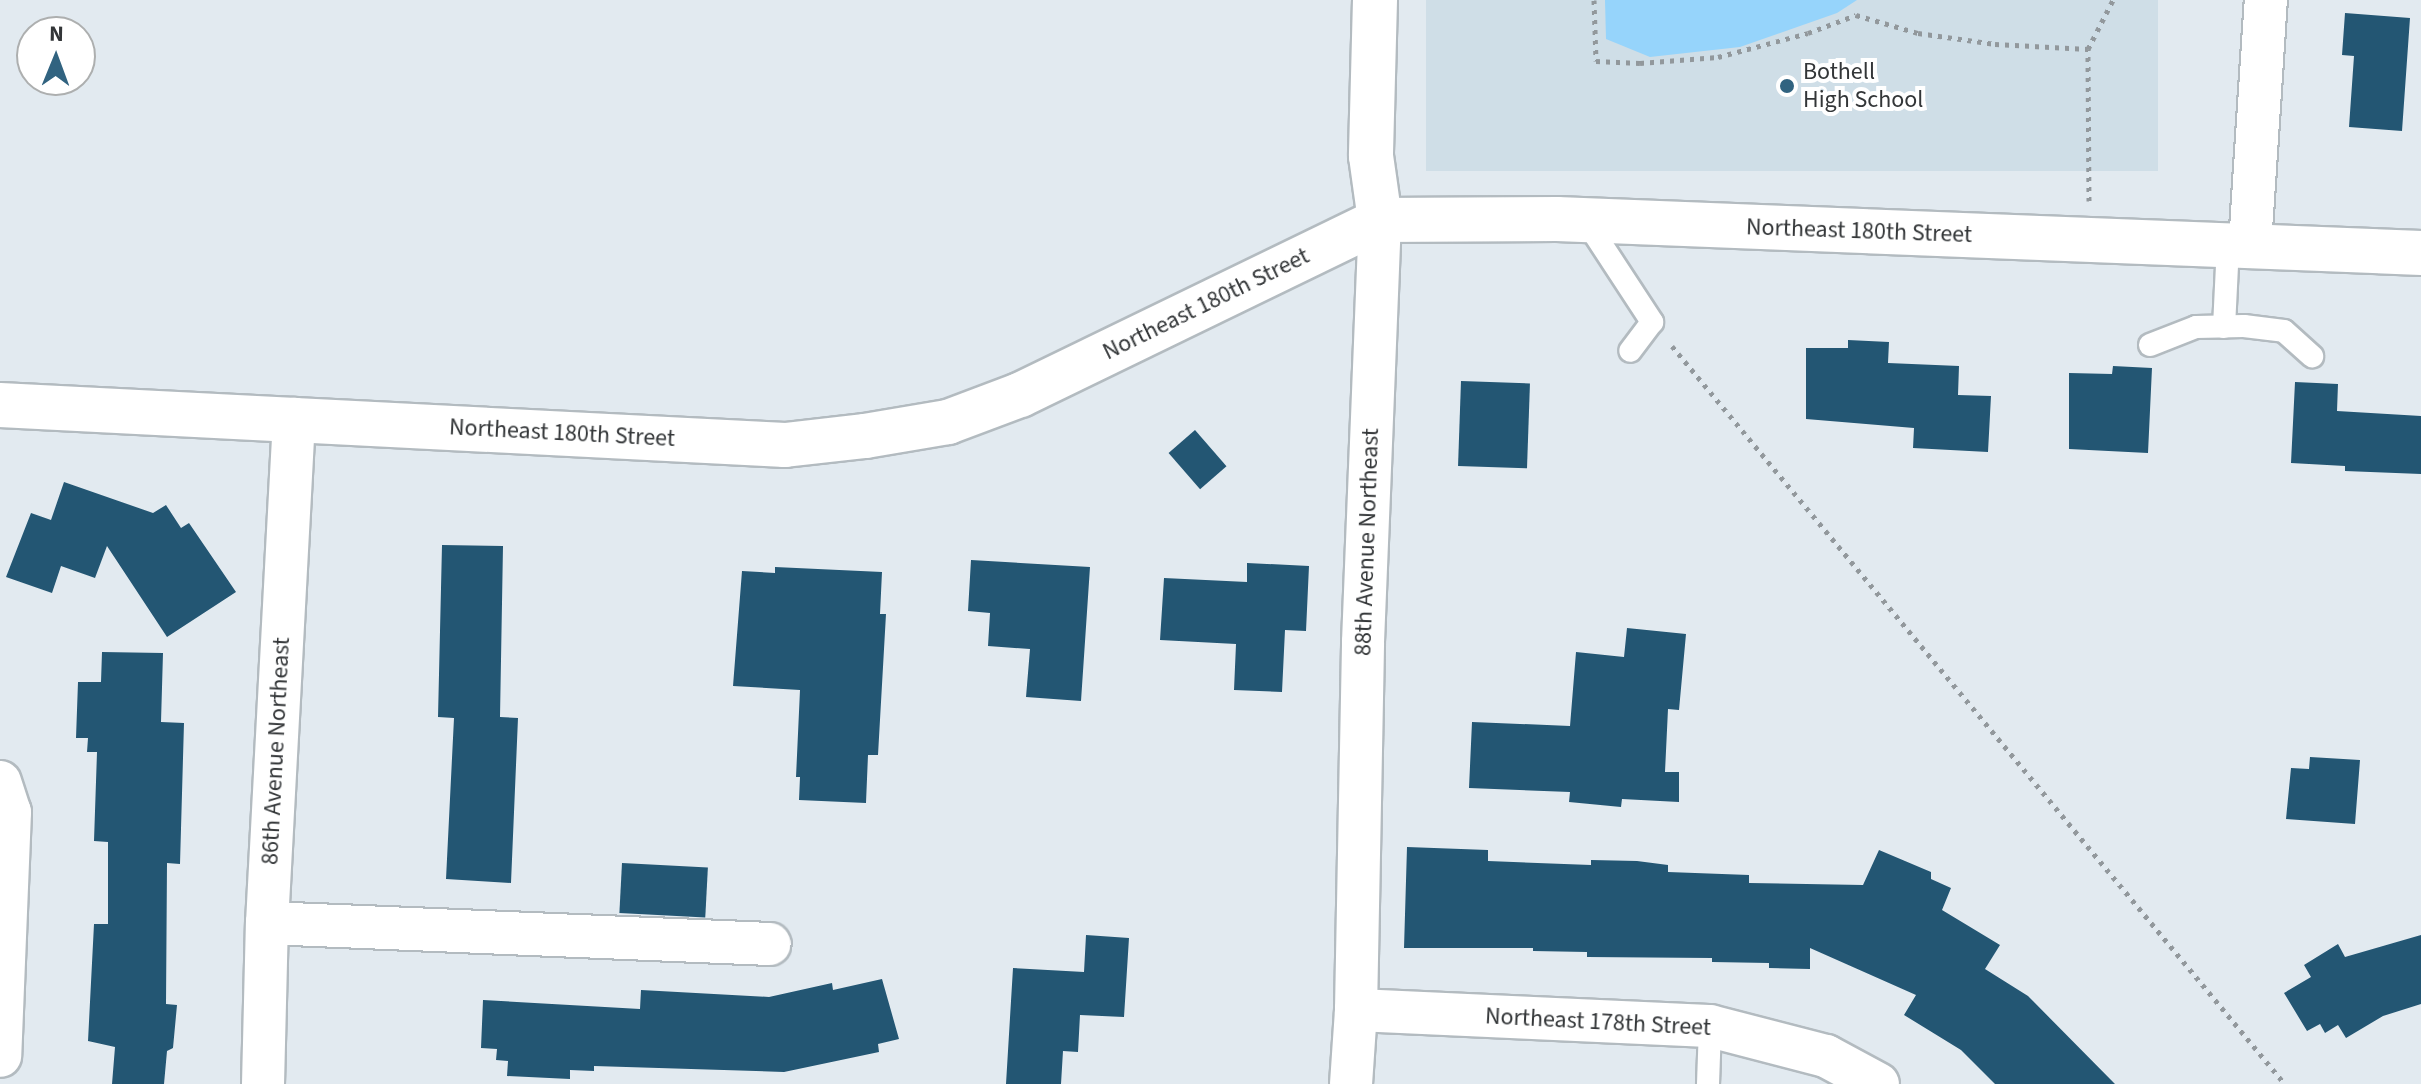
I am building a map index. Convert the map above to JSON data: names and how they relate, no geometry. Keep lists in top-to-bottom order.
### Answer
{
  "streets": {
    "street": [
      "Northeast 180th Street",
      "88th Avenue Northeast",
      "86th Avenue Northeast",
      "Northeast 178th Street"
    ]
  },
  "crossings": [
    ["Northeast 180th Street", "88th Avenue Northeast"],
    ["Northeast 180th Street", "86th Avenue Northeast"],
    ["88th Avenue Northeast", "Northeast 178th Street"]
  ],
  "places": ["Bothell High School"],
  "north": "top"
}
